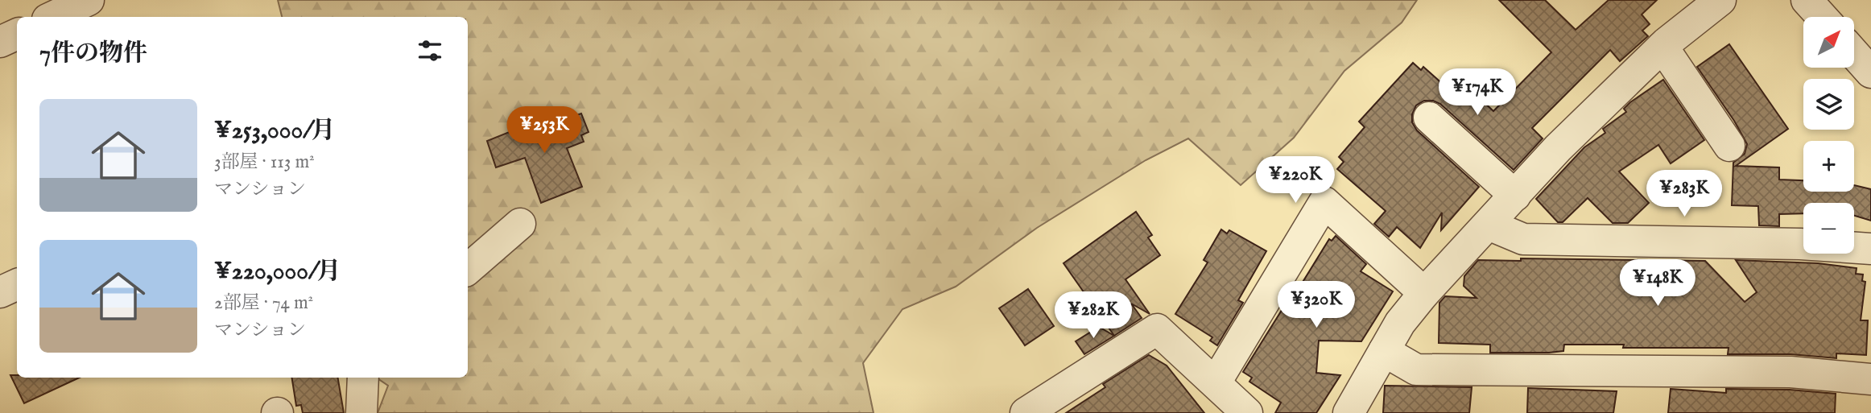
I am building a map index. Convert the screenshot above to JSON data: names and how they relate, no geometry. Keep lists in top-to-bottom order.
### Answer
{
  "north": "top right",
  "page": {
    "map_buttons": ["+", "−"],
    "heading": "7件の物件",
    "price": [
      "¥174K",
      "¥253K",
      "¥220K",
      "¥283K",
      "¥148K",
      "¥320K",
      "¥282K"
    ],
    "list": [
      {
        "name": "¥253,000/月",
        "note": "3部屋 · 113 m² · マンション"
      },
      {
        "name": "¥220,000/月",
        "note": "2部屋 · 74 m² · マンション"
      }
    ]
  }
}
